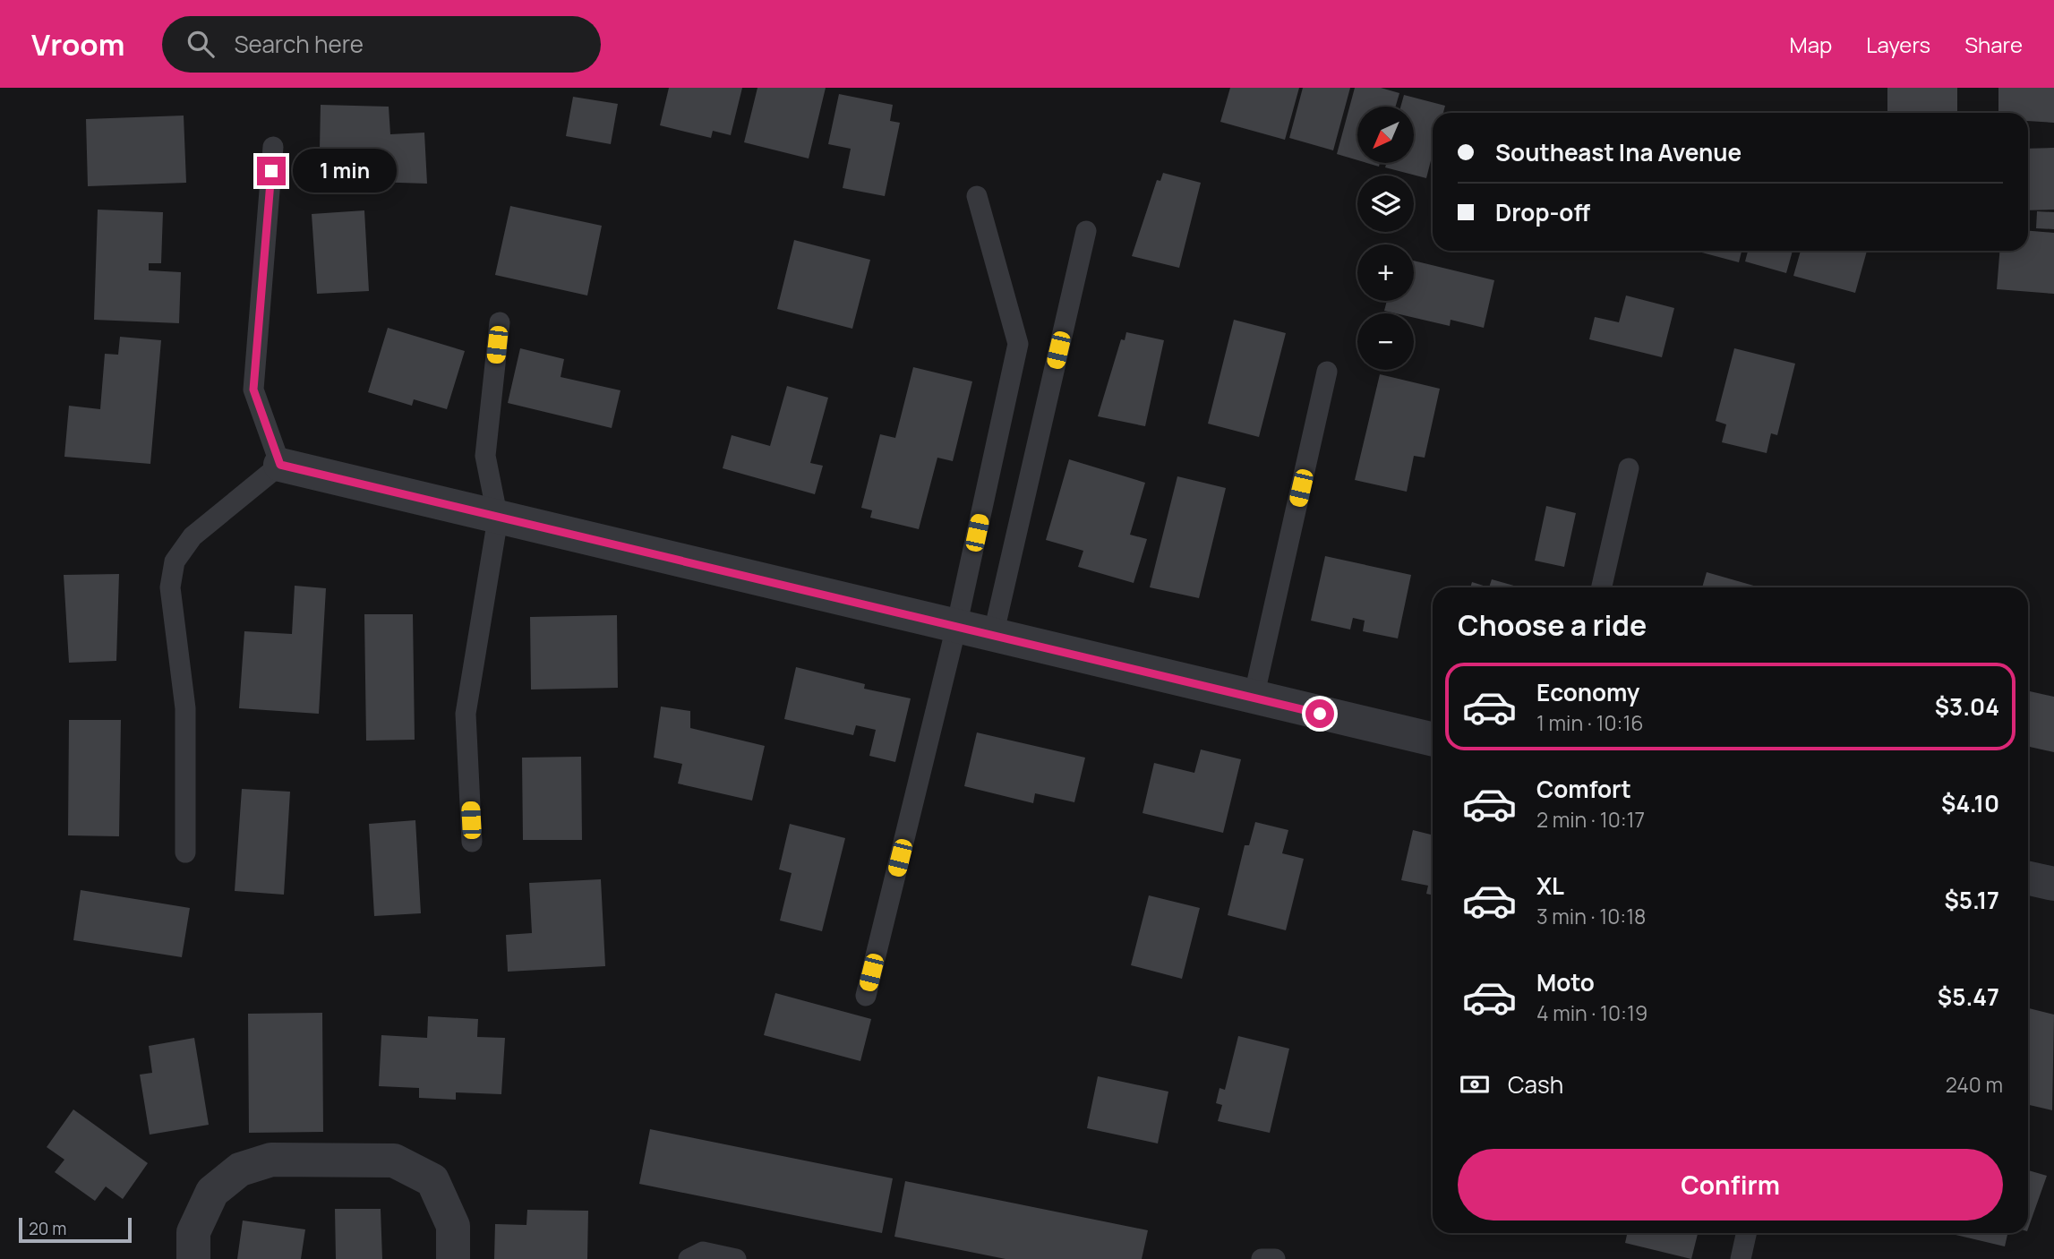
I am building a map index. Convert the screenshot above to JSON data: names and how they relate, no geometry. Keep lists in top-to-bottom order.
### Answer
{
  "scale_bar": "20 m",
  "north": "bottom left",
  "page": {
    "header": "Vroom",
    "search": "Search here",
    "nav": ["Map", "Layers", "Share"],
    "map_buttons": ["+", "−"],
    "banner": ["Southeast Ina Avenue", "Drop-off"],
    "bubble": "1 min",
    "heading": "Choose a ride",
    "list": [
      {
        "name": "Economy",
        "note": "1 min · 10:16",
        "value": "$3.04"
      },
      {
        "name": "Comfort",
        "note": "2 min · 10:17",
        "value": "$4.10"
      },
      {
        "name": "XL",
        "note": "3 min · 10:18",
        "value": "$5.17"
      },
      {
        "name": "Moto",
        "note": "4 min · 10:19",
        "value": "$5.47"
      }
    ],
    "pay": ["Cash", "240 m"],
    "buttons": "Confirm",
    "scale": "20 m"
  }
}
